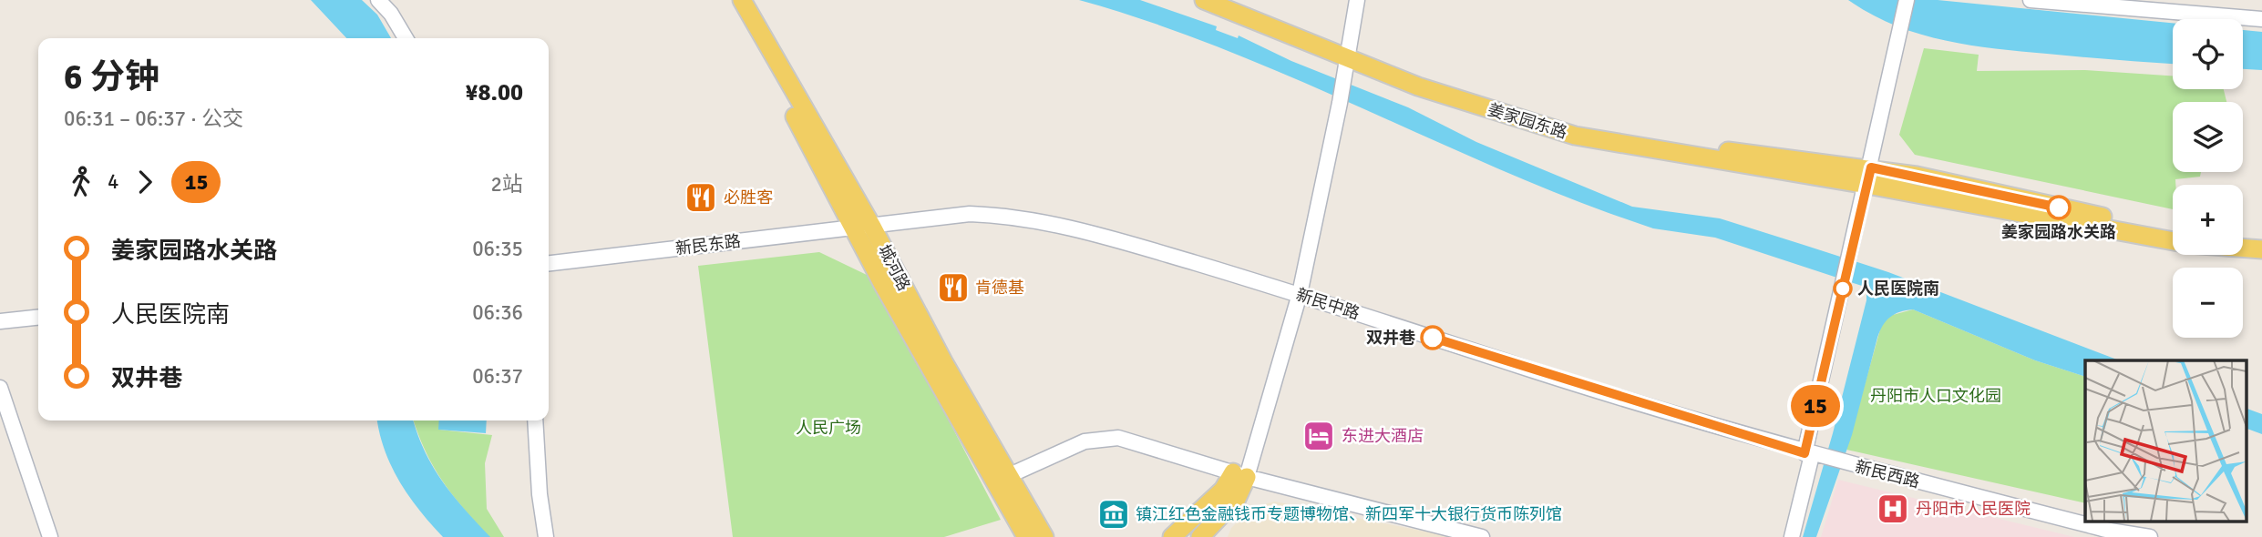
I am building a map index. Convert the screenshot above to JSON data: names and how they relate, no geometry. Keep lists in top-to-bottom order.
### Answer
{
  "streets": {
    "main road": ["姜家园东路", "城河路"],
    "street": ["新民东路", "新民中路", "新民西路"]
  },
  "crossings": [
    ["新民东路", "城河路"],
    ["新民东路", "新民中路"],
    ["城河路", "新民中路"],
    ["新民中路", "新民西路"]
  ],
  "parks": ["丹阳市人口文化园", "人民广场"],
  "places": {
    "restaurant": ["必胜客", "肯德基"],
    "other": ["姜家园路水关路", "人民医院南", "双井巷"],
    "hotel": ["东进大酒店"],
    "hospital": ["丹阳市人民医院"],
    "museum": ["镇江红色金融钱币专题博物馆、新四军十大银行货币陈列馆"]
  },
  "lines": ["bus line 15"],
  "page": {
    "on_map": "15",
    "map_buttons": ["+", "−"],
    "heading": ["6 分钟", "06:31 – 06:37 · 公交", "¥8.00"],
    "legs": ["4", "15", "2站"],
    "list": [
      {
        "name": "姜家园路水关路",
        "value": "06:35"
      },
      {
        "name": "人民医院南",
        "value": "06:36"
      },
      {
        "name": "双井巷",
        "value": "06:37"
      }
    ]
  }
}
